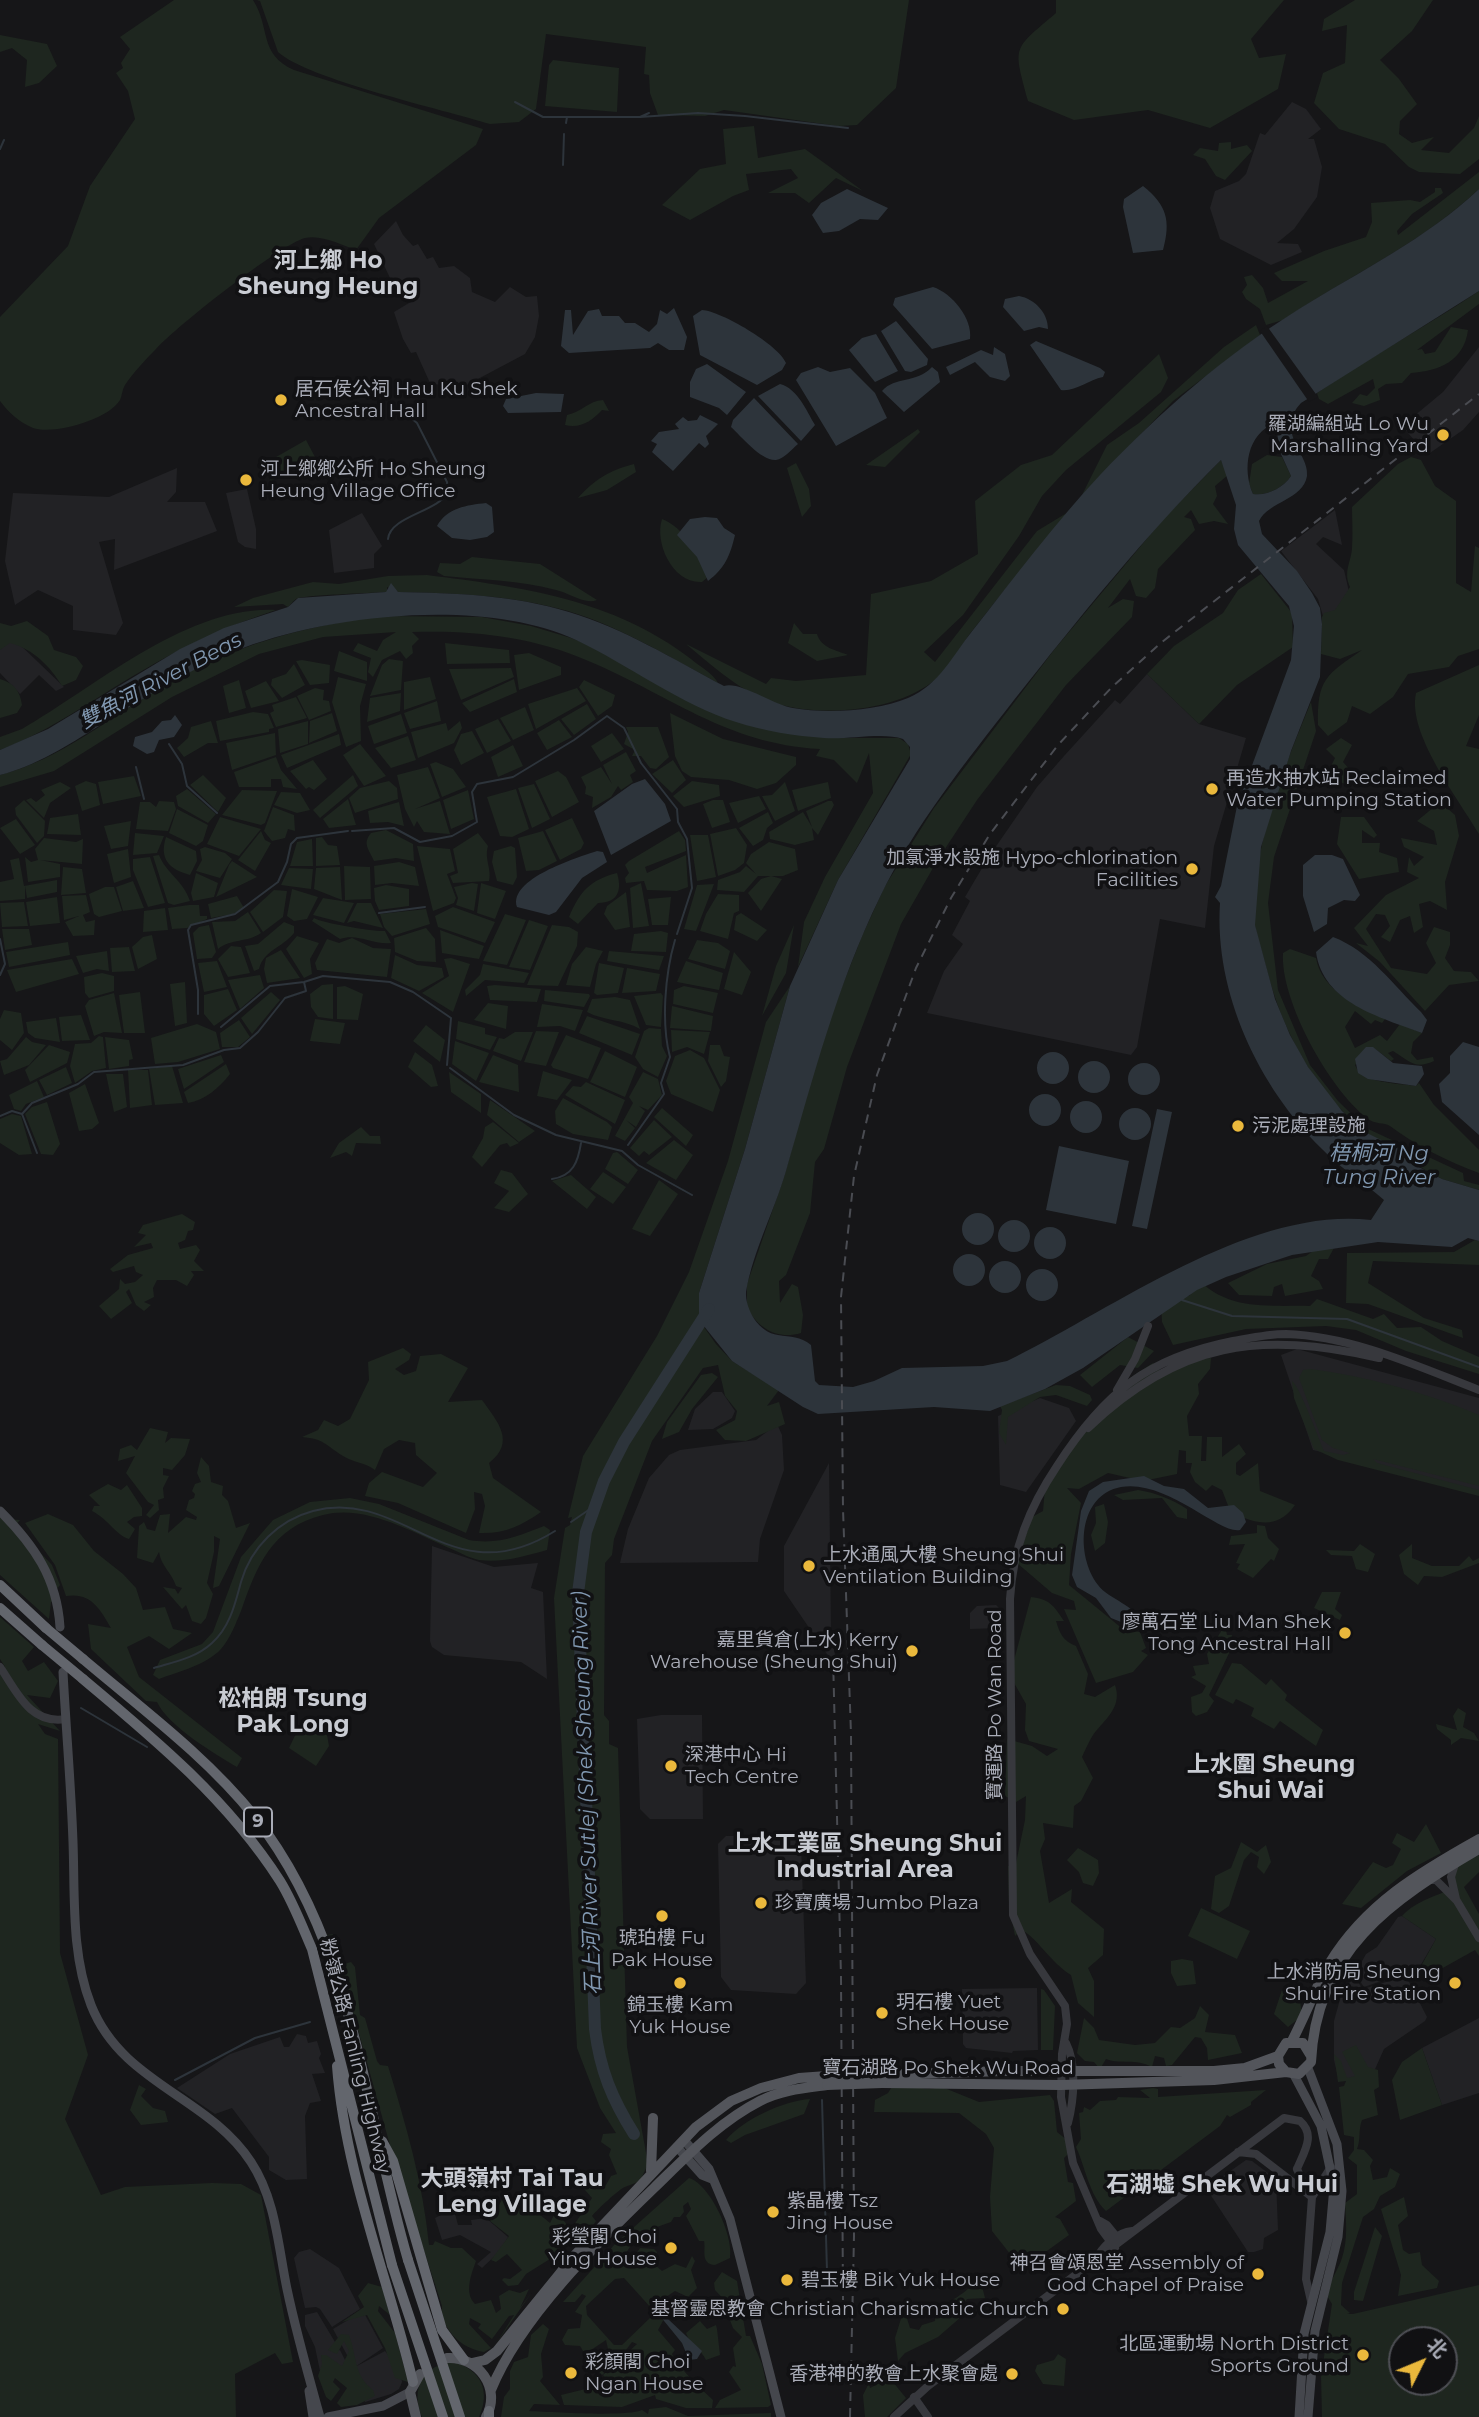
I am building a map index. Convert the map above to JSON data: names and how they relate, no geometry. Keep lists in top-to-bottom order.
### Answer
{
  "streets": {
    "highway": ["9", "粉嶺公路 Fanling Highway"],
    "main road": ["寶石湖路 Po Shek Wu Road"],
    "street": ["寶運路 Po Wan Road"]
  },
  "crossings": [
    ["寶運路 Po Wan Road", "寶石湖路 Po Shek Wu Road"]
  ],
  "districts": [
    "河上鄉 Ho Sheung Heung",
    "松柏朗 Tsung Pak Long",
    "上水圍 Sheung Shui Wai",
    "上水工業區 Sheung Shui Industrial Area",
    "大頭嶺村 Tai Tau Leng Village",
    "石湖墟 Shek Wu Hui"
  ],
  "water": ["雙魚河 River Beas", "梧桐河 Ng Tung River", "石上河 River Sutlej (Shek Sheung River)"],
  "places": [
    "居石侯公祠 Hau Ku Shek Ancestral Hall",
    "羅湖編組站 Lo Wu Marshalling Yard",
    "河上鄉鄉公所 Ho Sheung Heung Village Office",
    "再造水抽水站 Reclaimed Water Pumping Station",
    "加氯淨水設施 Hypo-chlorination Facilities",
    "污泥處理設施",
    "上水通風大樓 Sheung Shui Ventilation Building",
    "廖萬石堂 Liu Man Shek Tong Ancestral Hall",
    "嘉里貨倉(上水) Kerry Warehouse (Sheung Shui)",
    "深港中心 Hi Tech Centre",
    "珍寶廣場 Jumbo Plaza",
    "琥珀樓 Fu Pak House",
    "錦玉樓 Kam Yuk House",
    "上水消防局 Sheung Shui Fire Station",
    "玥石樓 Yuet Shek House",
    "紫晶樓 Tsz Jing House",
    "彩瑩閣 Choi Ying House",
    "神召會頌恩堂 Assembly of God Chapel of Praise",
    "碧玉樓 Bik Yuk House",
    "基督靈恩教會 Christian Charismatic Church",
    "北區運動場 North District Sports Ground",
    "彩顏閣 Choi Ngan House",
    "香港神的教會上水聚會處"
  ],
  "north": "top right"
}
